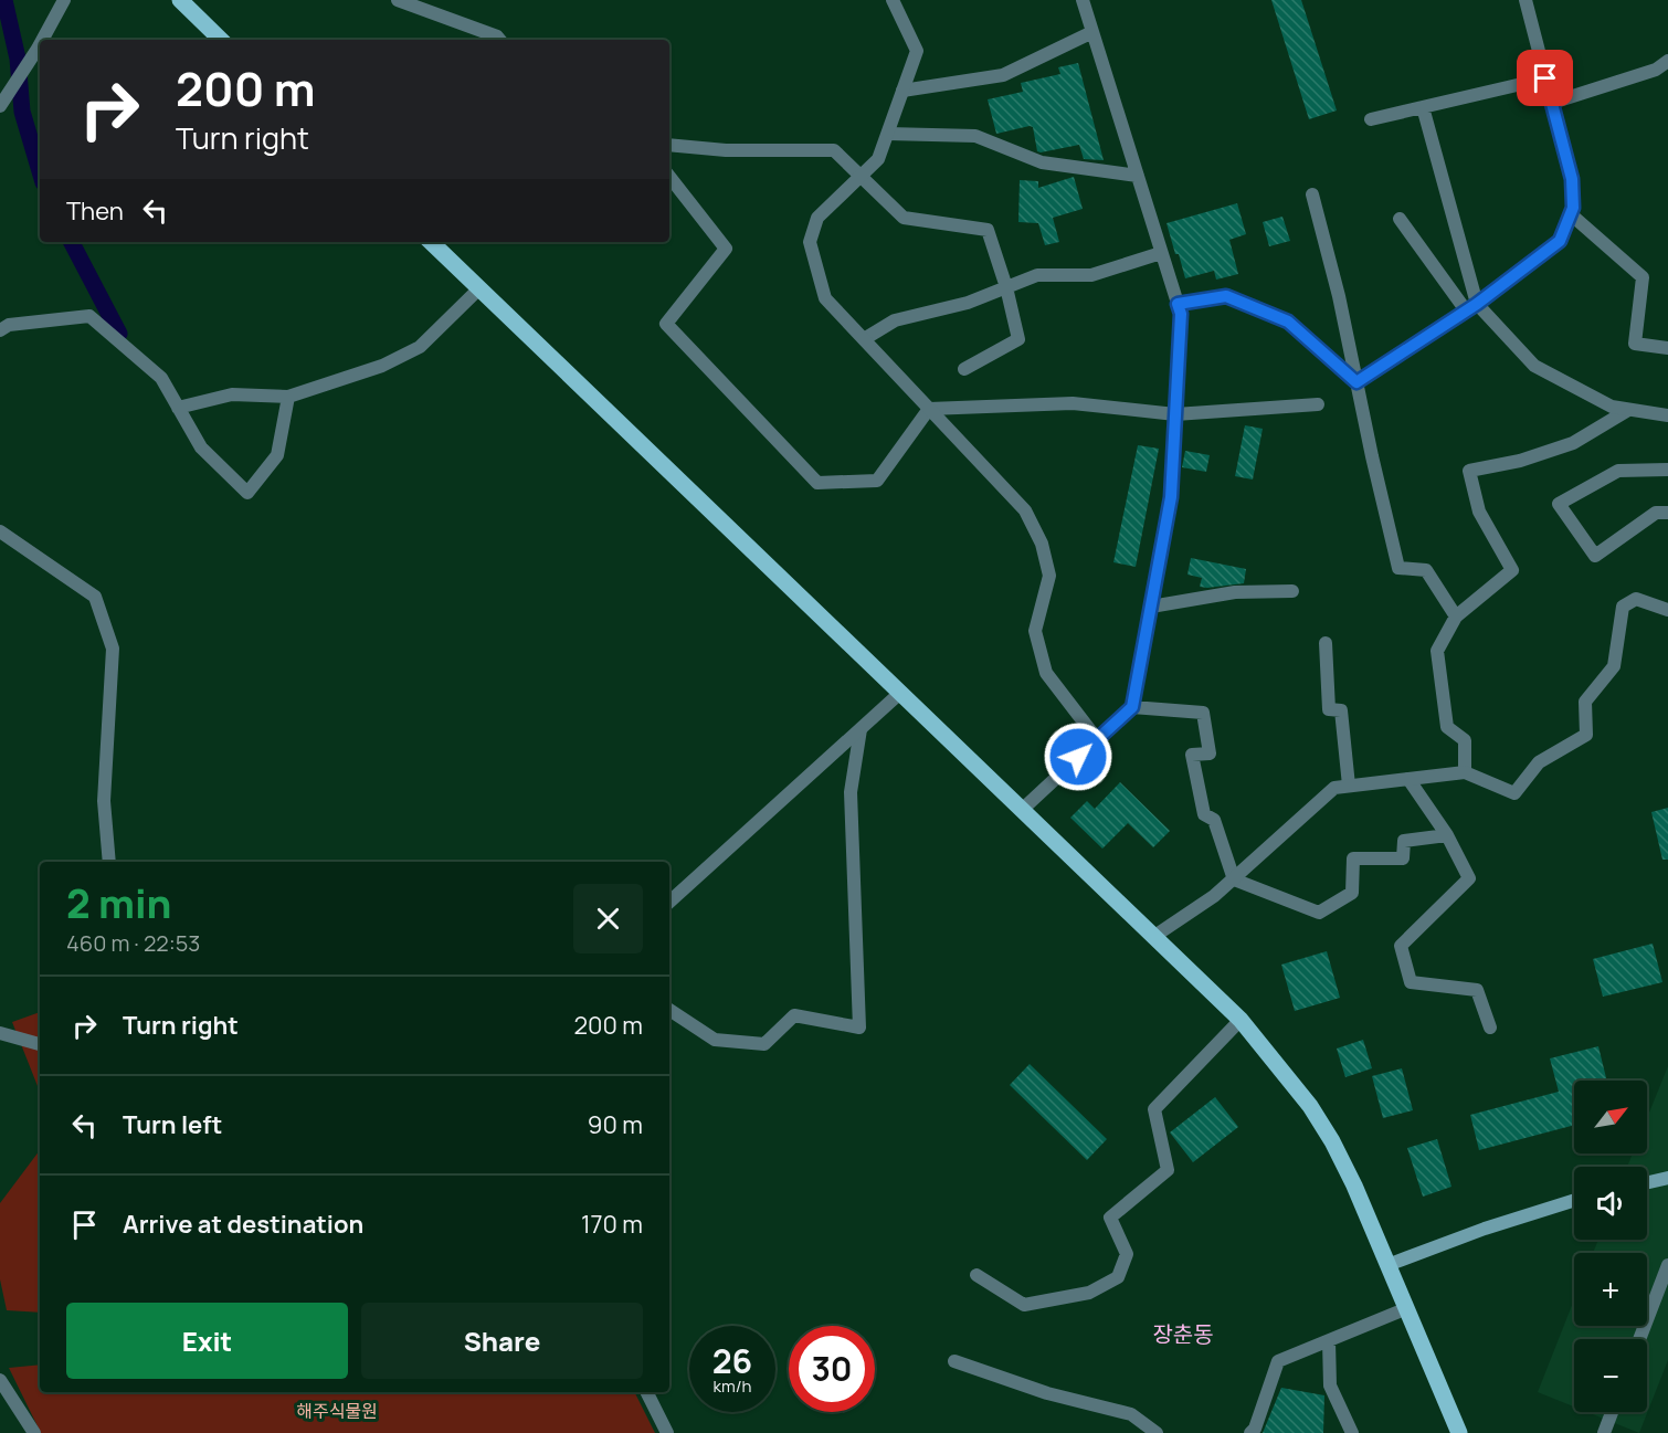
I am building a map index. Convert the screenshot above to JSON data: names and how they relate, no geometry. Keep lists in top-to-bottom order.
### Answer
{
  "districts": ["장춘동"],
  "parks": ["해주식물원"],
  "north": "top right",
  "page": {
    "turn": ["200 m", "Turn right"],
    "then": "Then",
    "heading": ["2 min", "460 m · 22:53"],
    "list": [
      {
        "name": "Turn right",
        "value": "200 m"
      },
      {
        "name": "Turn left",
        "value": "90 m"
      },
      {
        "name": "Arrive at destination",
        "value": "170 m"
      }
    ],
    "map_buttons": ["+", "−"],
    "buttons": ["Exit", "Share"],
    "speed": "26 km/h",
    "limit": "30"
  }
}
